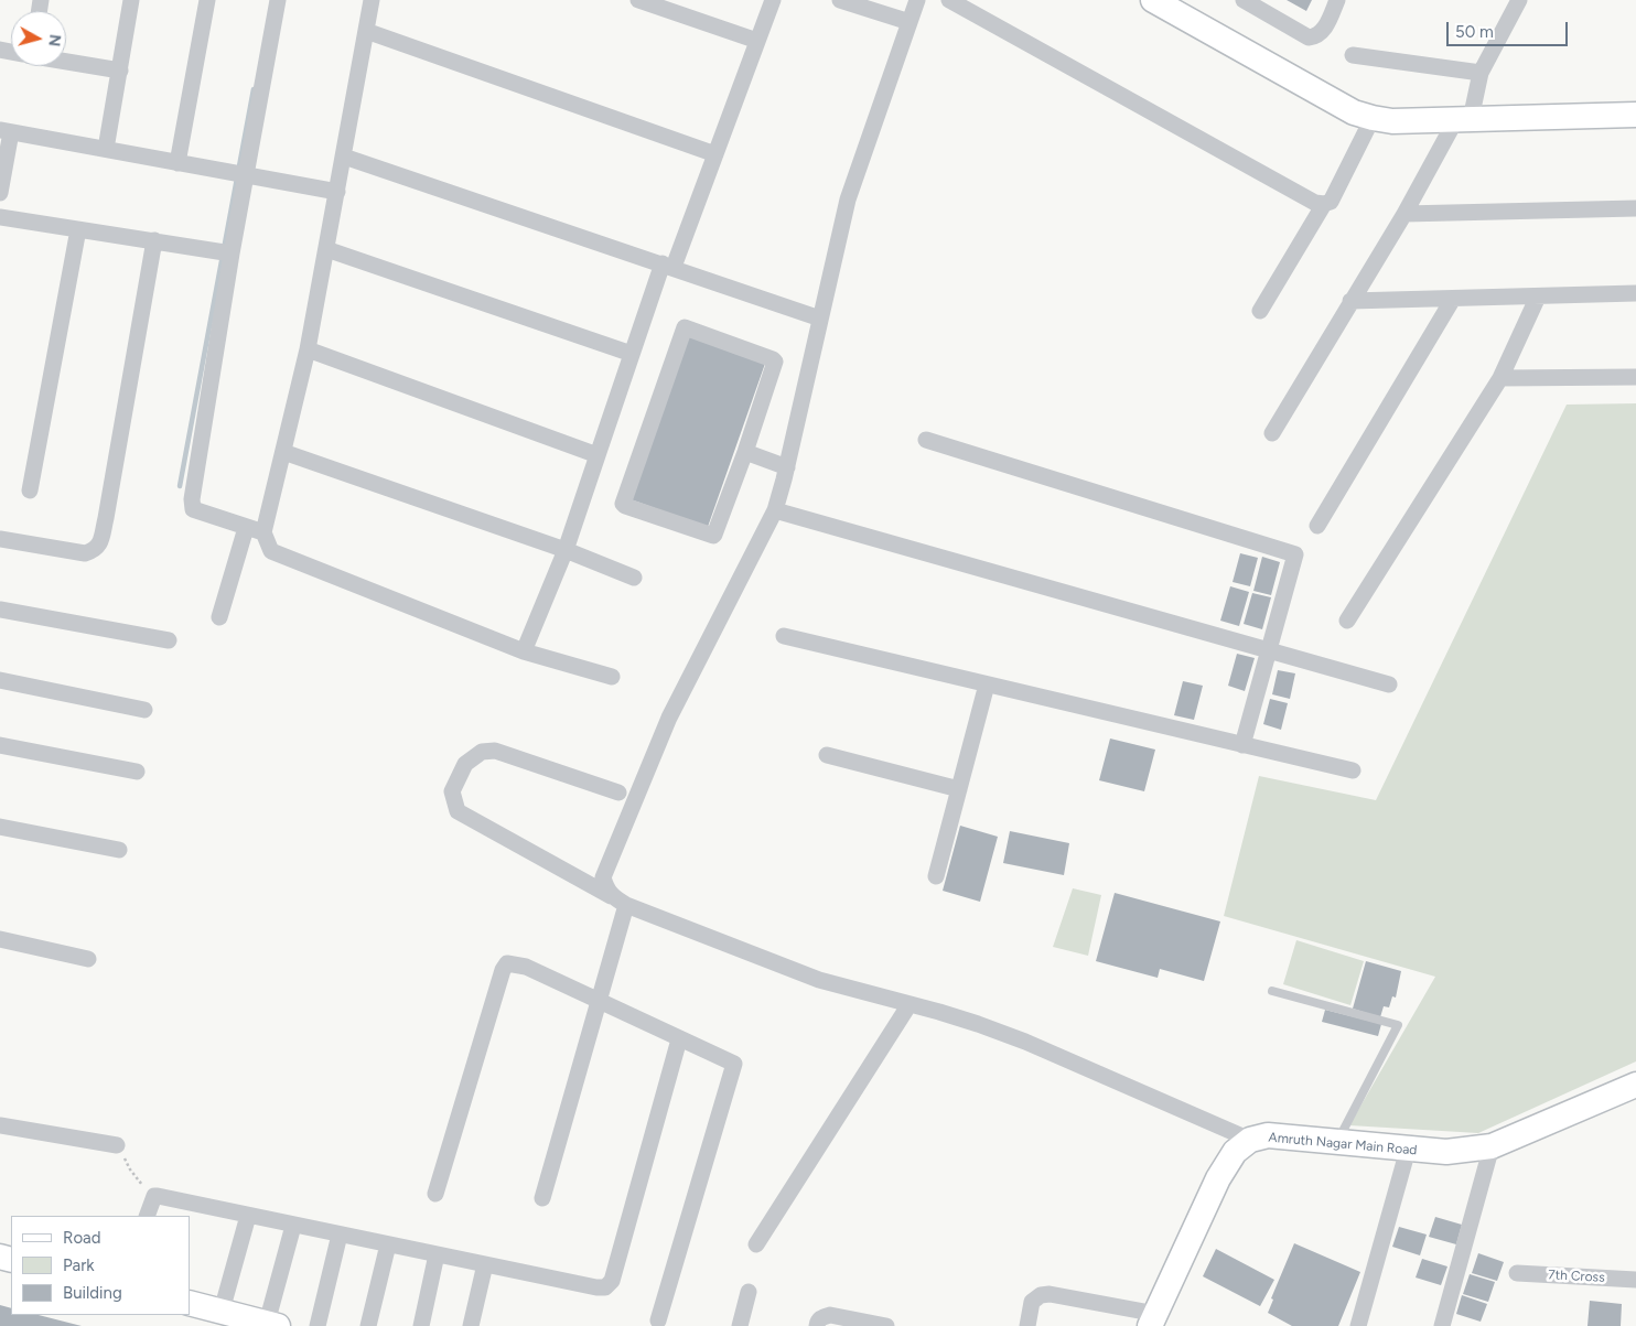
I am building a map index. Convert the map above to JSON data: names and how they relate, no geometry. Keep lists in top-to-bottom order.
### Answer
{
  "streets": {
    "main road": ["Amruth Nagar Main Road"],
    "street": ["7th Cross"]
  },
  "legend": ["Road", "Park", "Building"],
  "scale_bar": "50 m",
  "north": "right"
}
